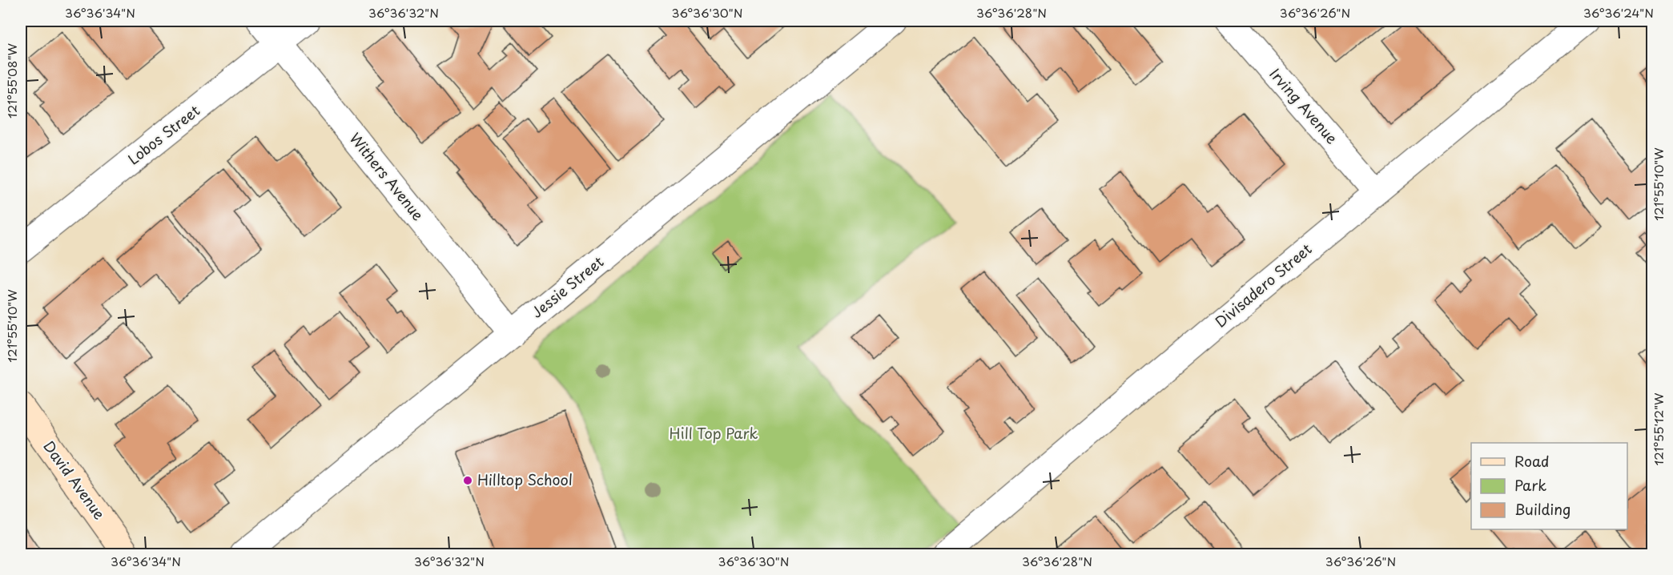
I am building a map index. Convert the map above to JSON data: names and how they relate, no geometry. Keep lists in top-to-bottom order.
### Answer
{
  "streets": {
    "main road": ["David Avenue"],
    "street": [
      "Irving Avenue",
      "Lobos Street",
      "Withers Avenue",
      "Divisadero Street",
      "Jessie Street"
    ]
  },
  "crossings": [
    ["Irving Avenue", "Divisadero Street"],
    ["Lobos Street", "Withers Avenue"],
    ["Withers Avenue", "Jessie Street"]
  ],
  "parks": ["Hill Top Park"],
  "places": ["Hilltop School"],
  "legend": ["Road", "Park", "Building"],
  "coordinates": [
    "36°36'34\"N",
    "36°36'32\"N",
    "36°36'30\"N",
    "36°36'28\"N",
    "36°36'26\"N",
    "36°36'24\"N",
    "121°55'08\"W",
    "121°55'10\"W",
    "121°55'12\"W"
  ]
}
